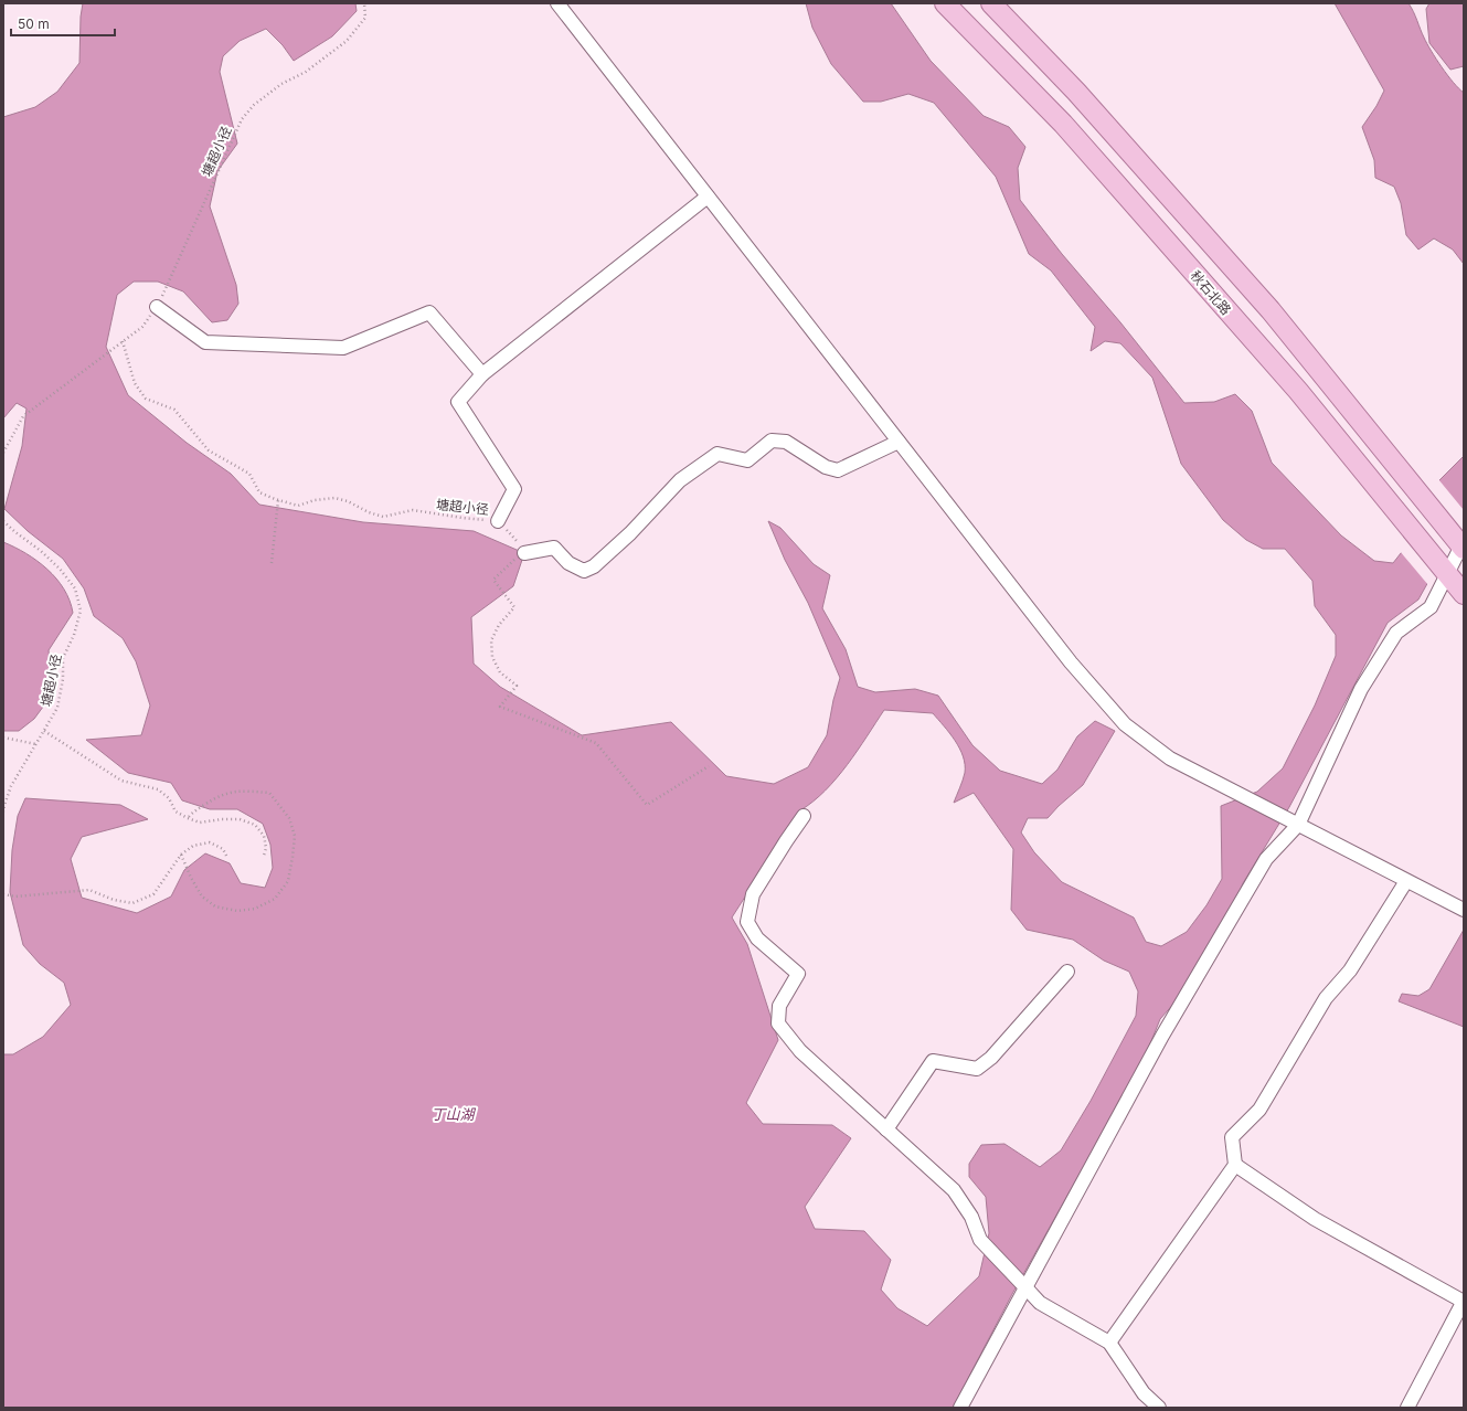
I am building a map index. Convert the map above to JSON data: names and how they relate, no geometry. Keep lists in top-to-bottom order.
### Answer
{
  "streets": {
    "main road": ["秋石北路"],
    "path": ["塘超小径"]
  },
  "water": ["丁山湖"],
  "scale_bar": "50 m"
}
